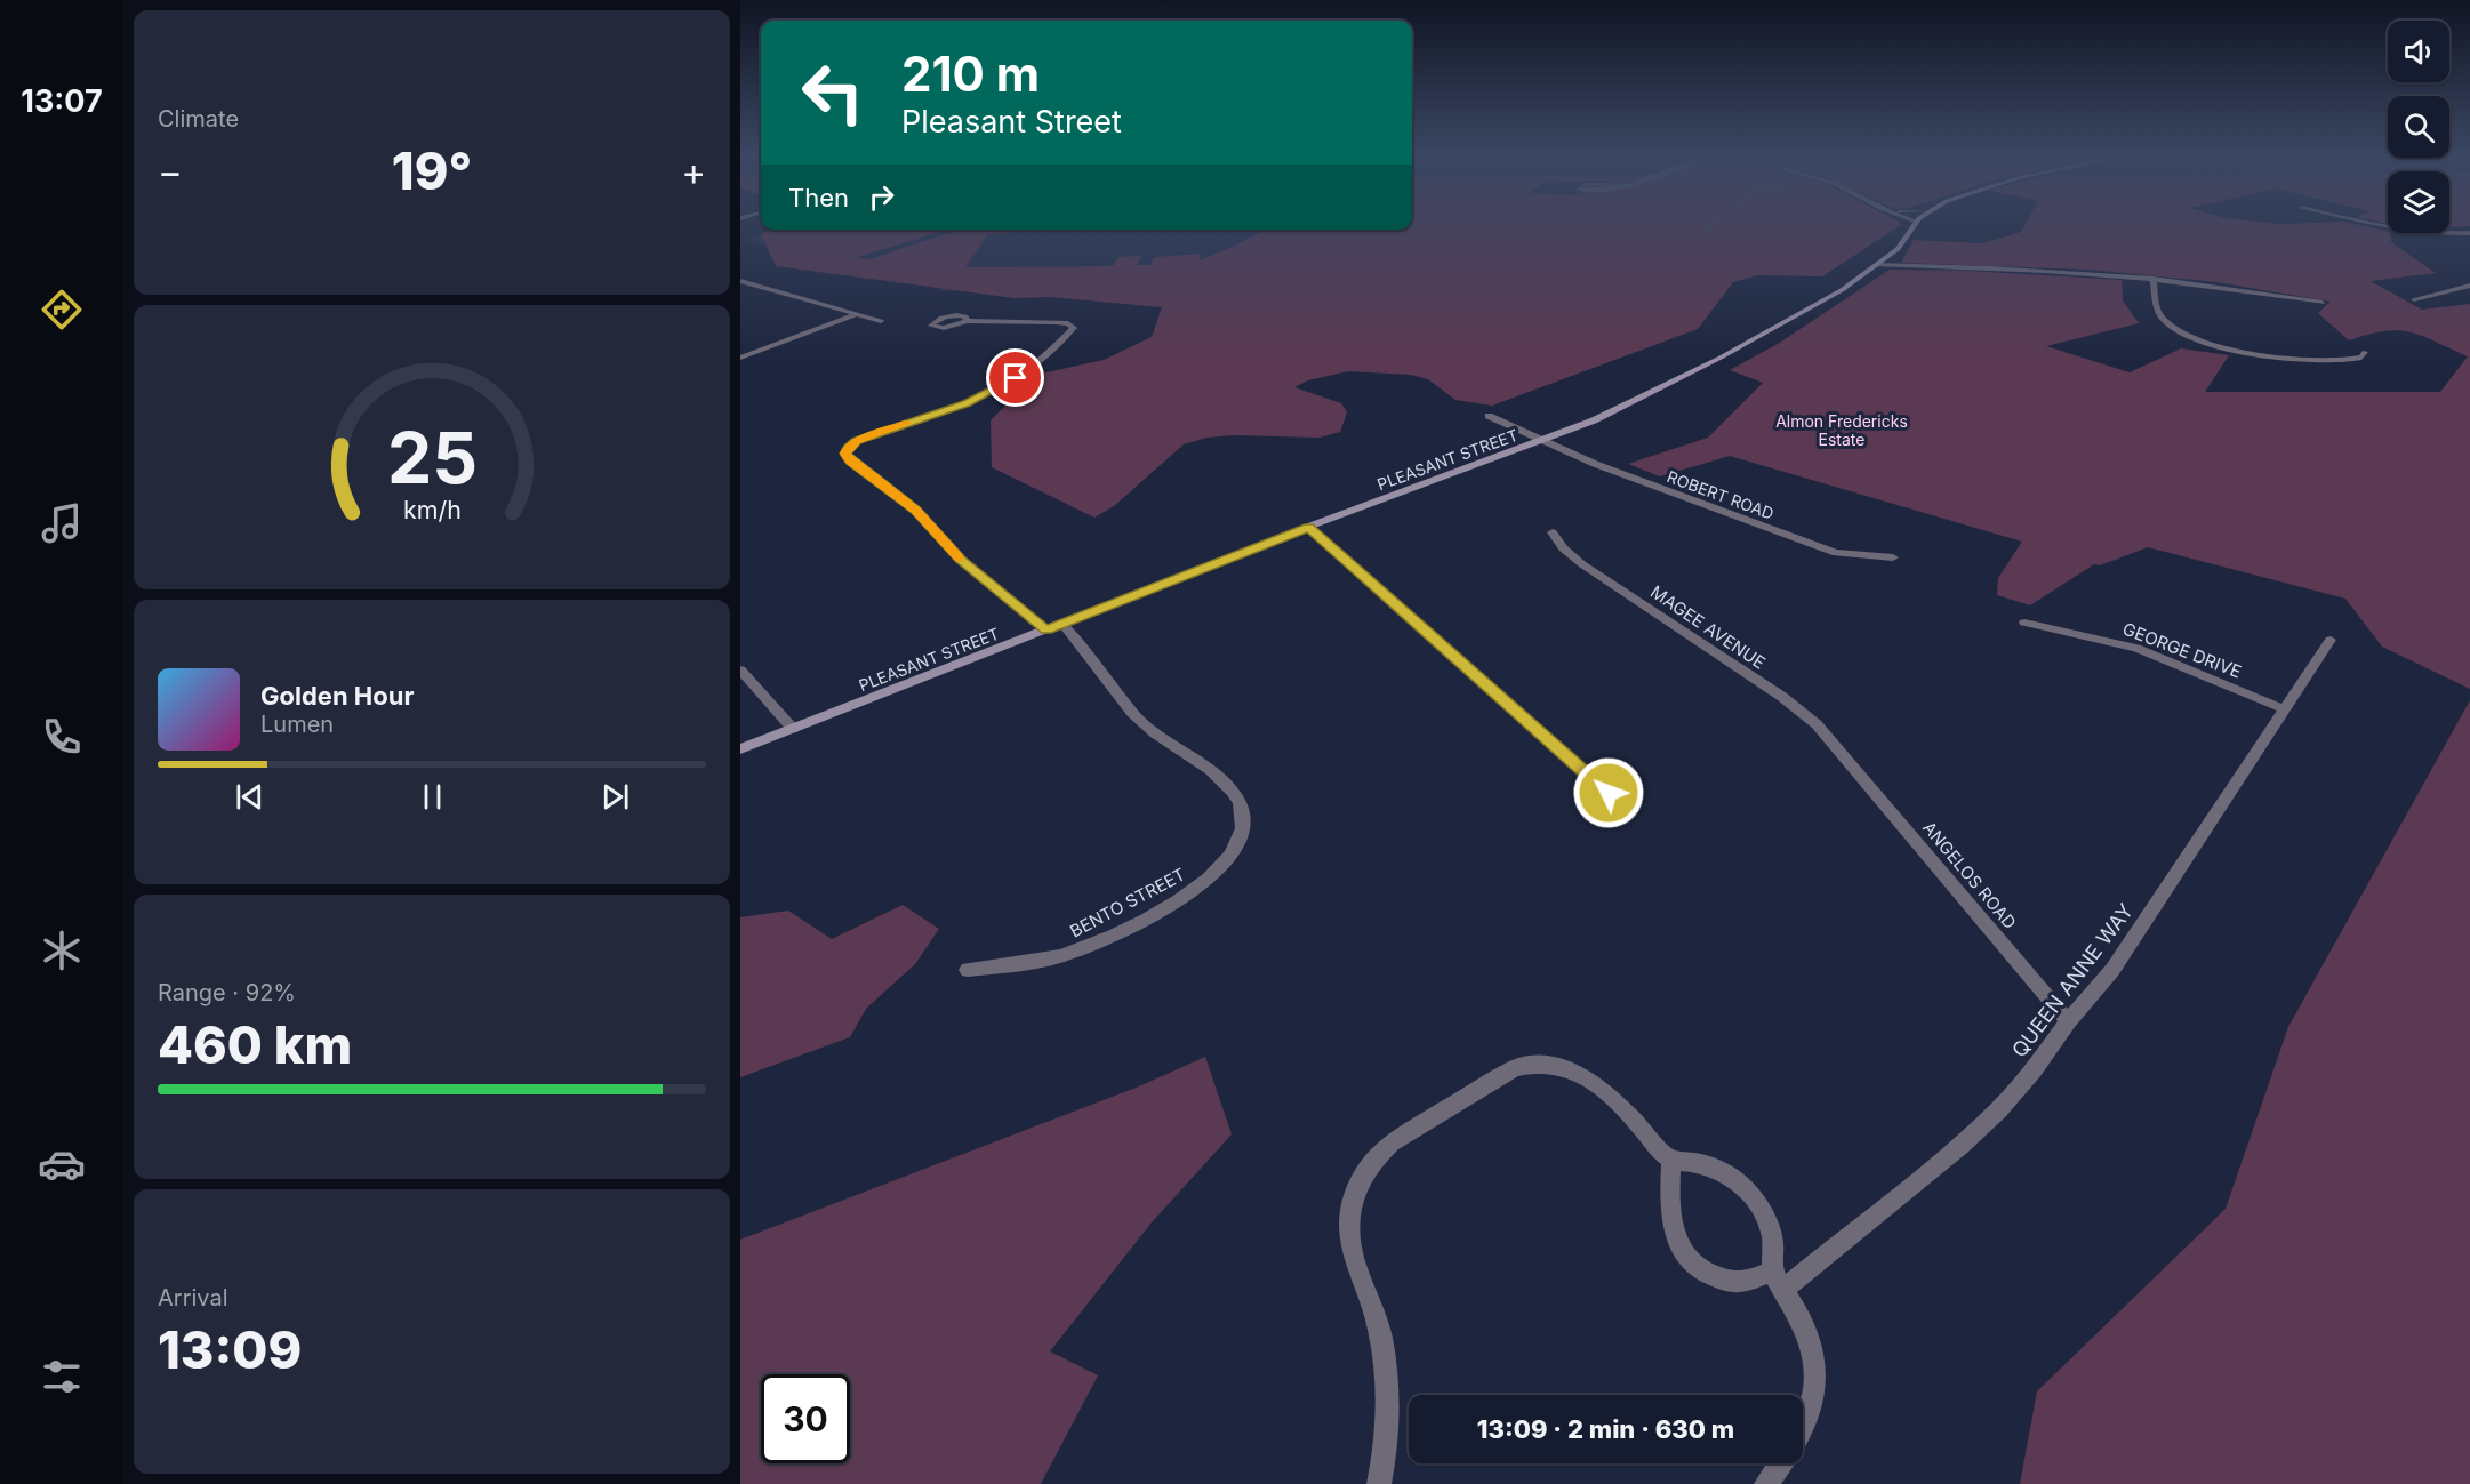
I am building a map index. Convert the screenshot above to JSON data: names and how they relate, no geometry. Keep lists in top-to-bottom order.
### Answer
{
  "streets": {
    "main road": ["PLEASANT STREET"],
    "street": [
      "ROBERT ROAD",
      "MAGEE AVENUE",
      "GEORGE DRIVE",
      "ANGELOS ROAD",
      "BENTO STREET",
      "QUEEN ANNE WAY"
    ]
  },
  "crossings": [
    ["PLEASANT STREET", "ROBERT ROAD"],
    ["PLEASANT STREET", "BENTO STREET"],
    ["MAGEE AVENUE", "ANGELOS ROAD"],
    ["GEORGE DRIVE", "QUEEN ANNE WAY"],
    ["ANGELOS ROAD", "QUEEN ANNE WAY"]
  ],
  "parks": ["Almon Fredericks Estate"],
  "page": {
    "tabs": "13:07",
    "tile": [
      "Climate",
      ["Range · 92%", "460 km"],
      ["Arrival", "13:09"]
    ],
    "turn": ["210 m", "Pleasant Street"],
    "heat": ["−", "19°", "+"],
    "then": "Then",
    "song": ["Golden Hour", "Lumen"],
    "limit": "30",
    "trip": "13:09 · 2 min · 630 m",
    "gauge": ["25", "km/h"]
  }
}
